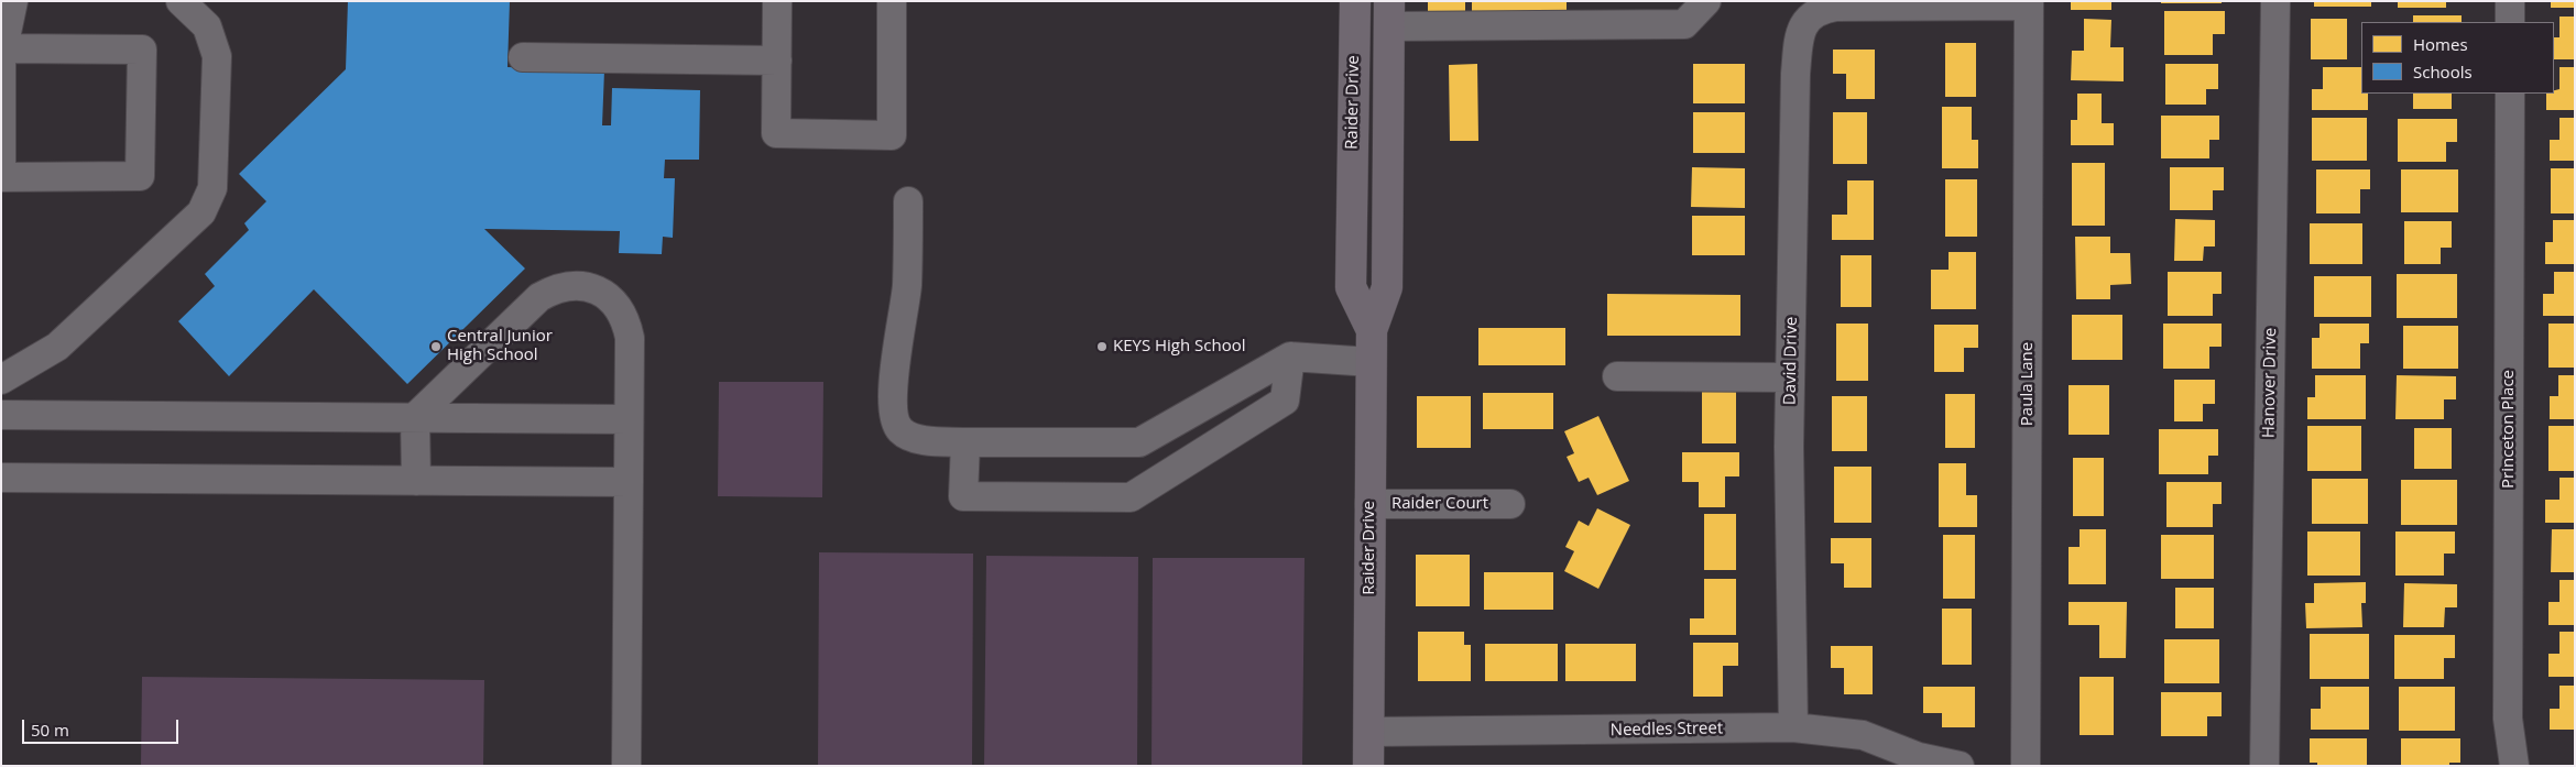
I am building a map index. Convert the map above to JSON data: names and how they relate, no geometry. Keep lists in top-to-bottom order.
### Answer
{
  "streets": {
    "main road": ["Raider Drive"],
    "street": [
      "David Drive",
      "Hanover Drive",
      "Paula Lane",
      "Princeton Place",
      "Raider Court",
      "Needles Street"
    ]
  },
  "crossings": [
    ["Raider Drive", "Raider Court"],
    ["Raider Drive", "Needles Street"],
    ["David Drive", "Paula Lane"],
    ["David Drive", "Needles Street"]
  ],
  "places": ["Central Junior High School", "KEYS High School"],
  "legend": ["Homes", "Schools"],
  "scale_bar": "50 m"
}
